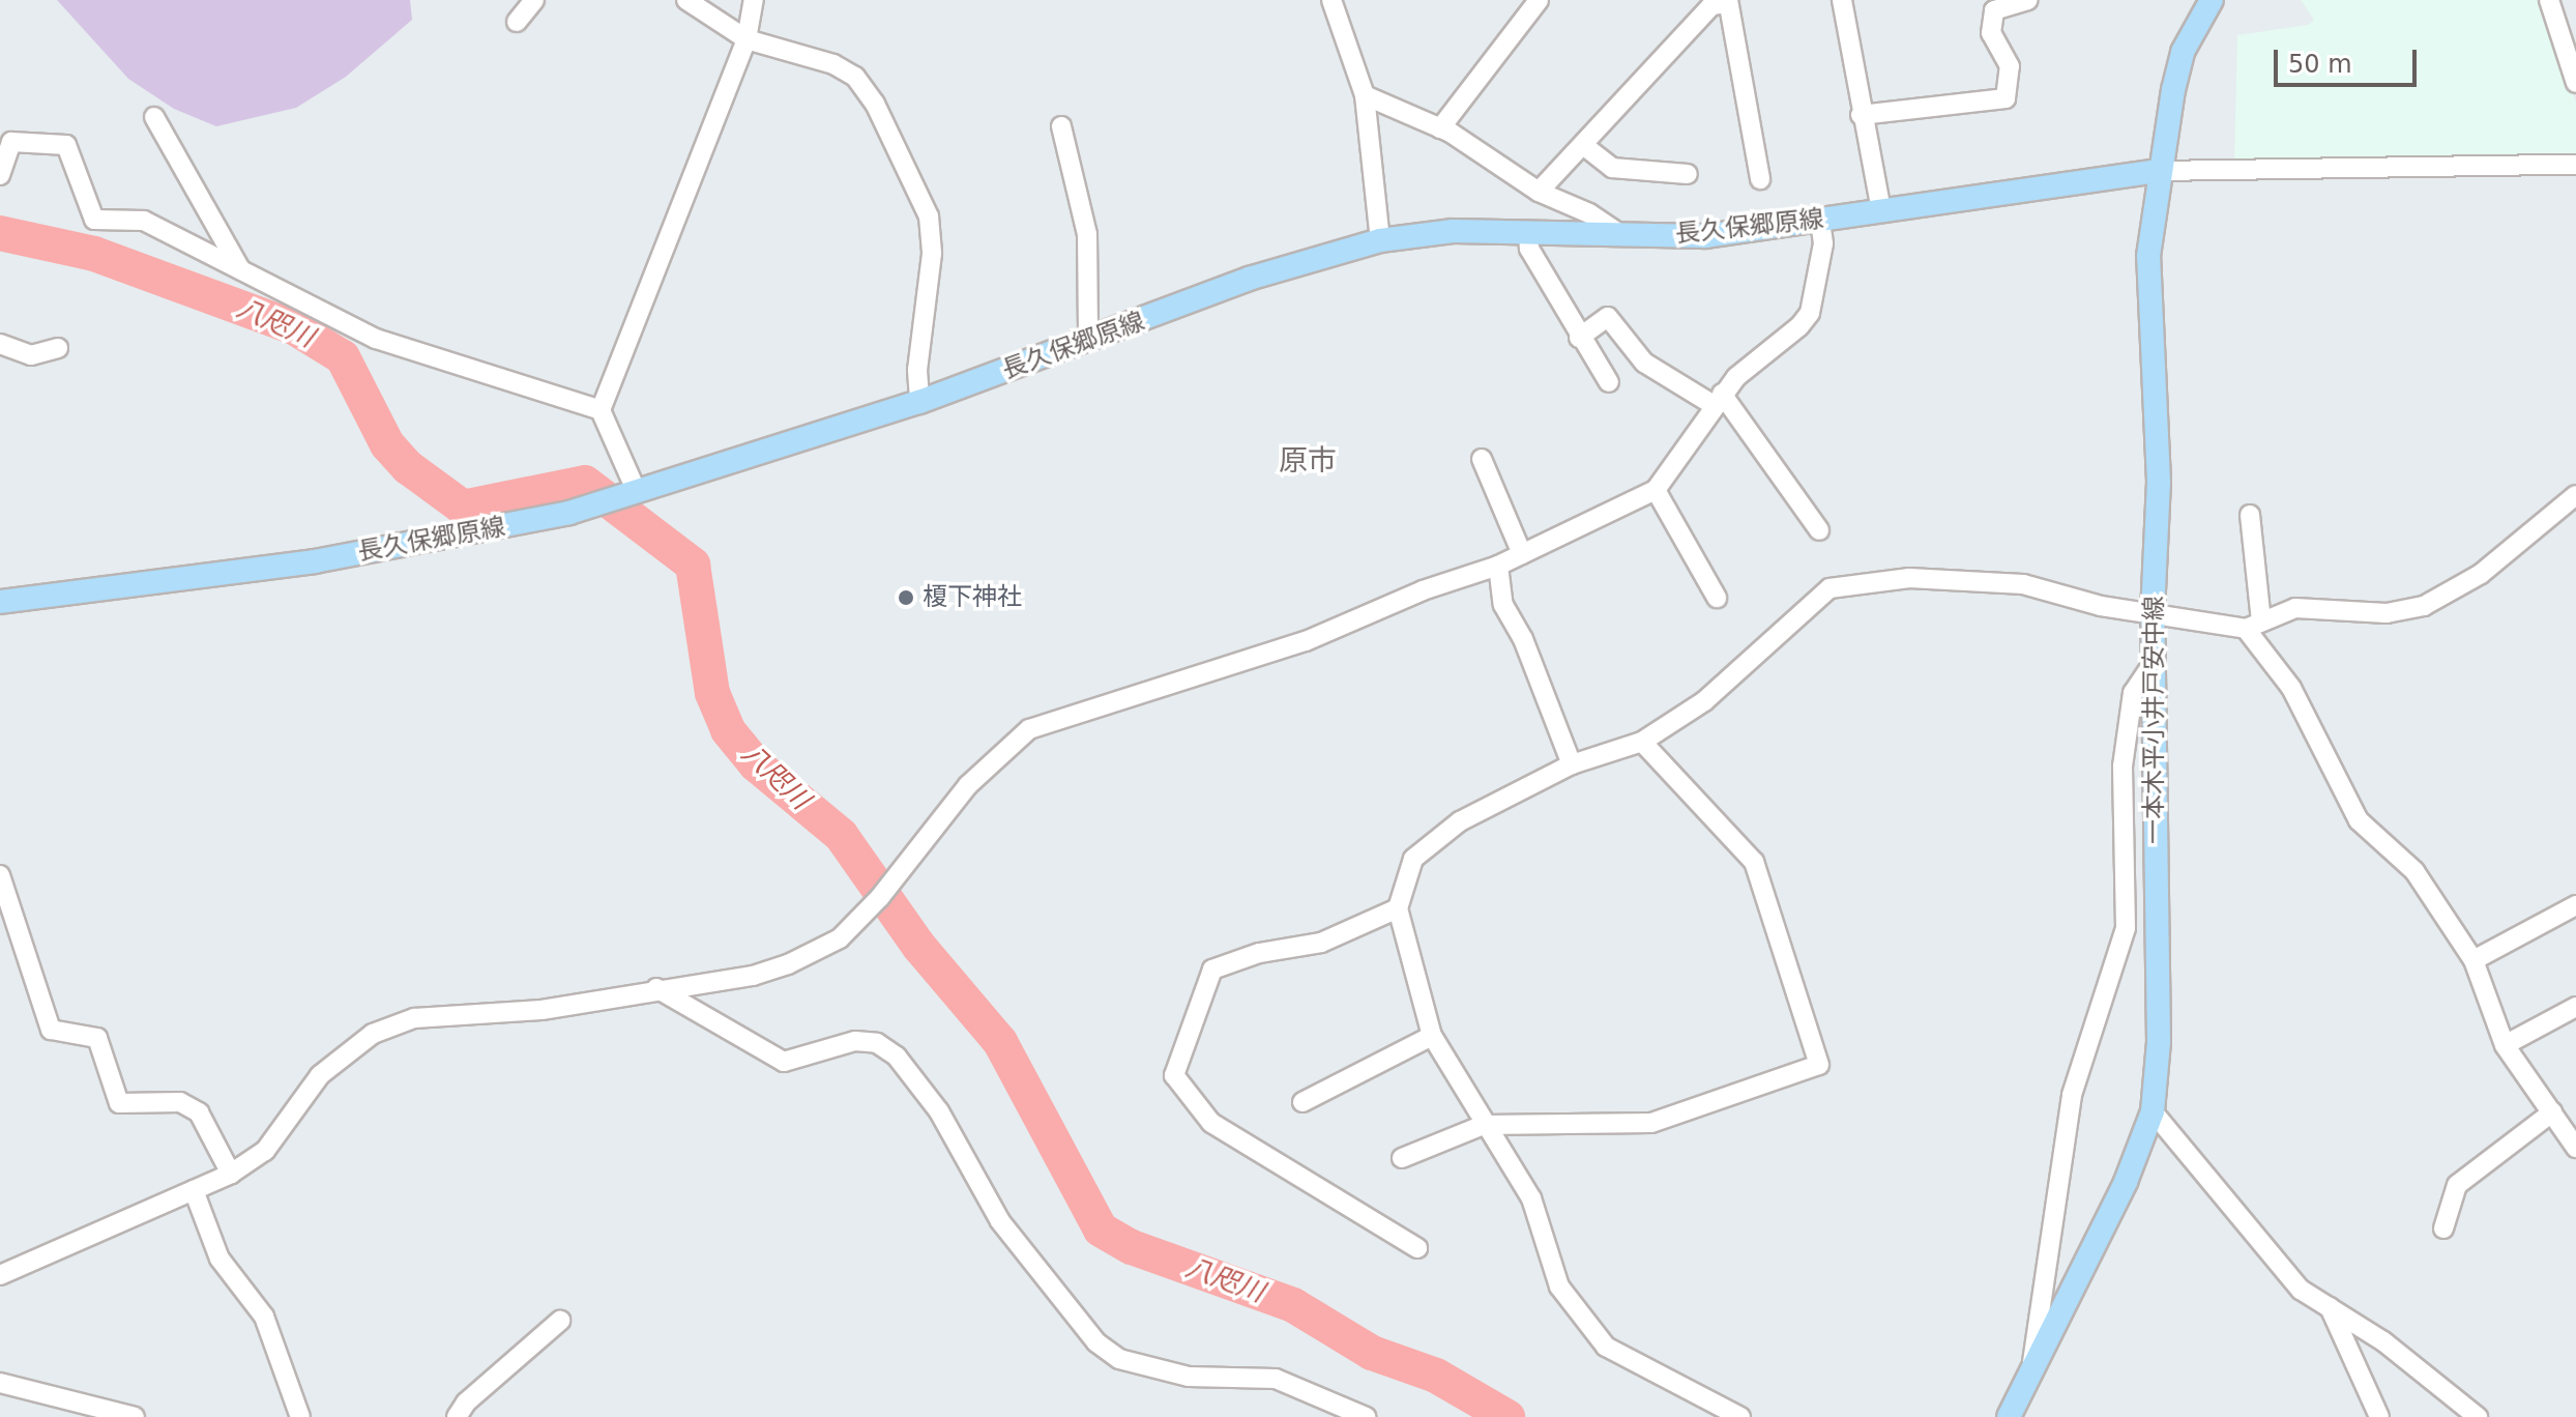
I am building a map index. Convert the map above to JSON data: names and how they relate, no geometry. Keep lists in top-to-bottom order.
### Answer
{
  "streets": {
    "main road": ["長久保郷原線", "一本木平小井戸安中線"]
  },
  "crossings": [
    ["長久保郷原線", "一本木平小井戸安中線"]
  ],
  "districts": ["原市"],
  "water": ["八咫川"],
  "places": ["榎下神社"],
  "scale_bar": "50 m"
}
